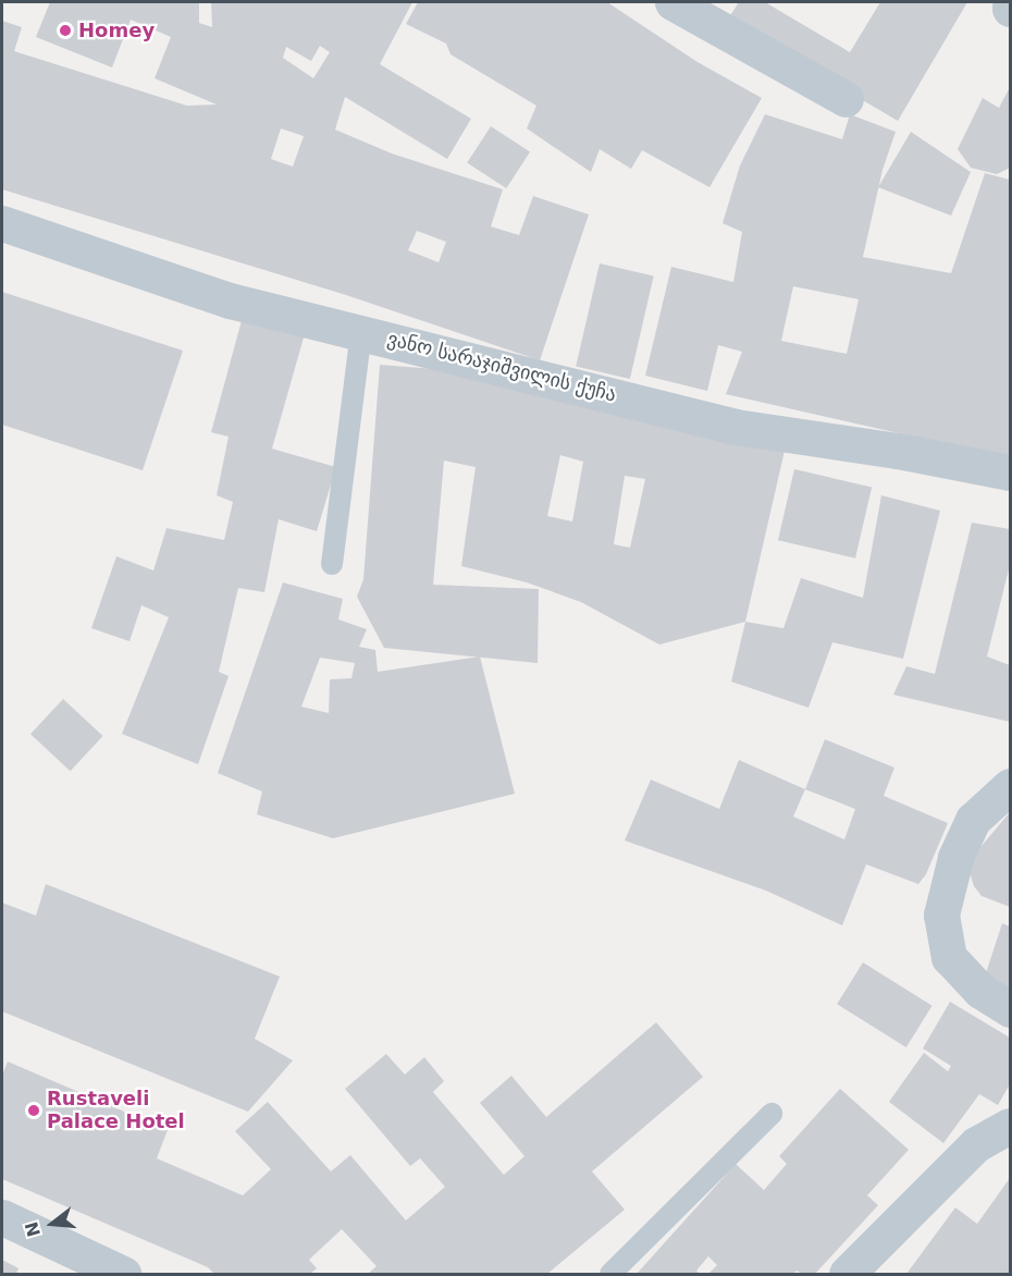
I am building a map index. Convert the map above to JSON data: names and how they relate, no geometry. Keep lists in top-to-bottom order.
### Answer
{
  "streets": {
    "street": ["ვანო სარაჯიშვილის ქუჩა"]
  },
  "places": ["Homey", "Rustaveli Palace Hotel"],
  "north": "left"
}
